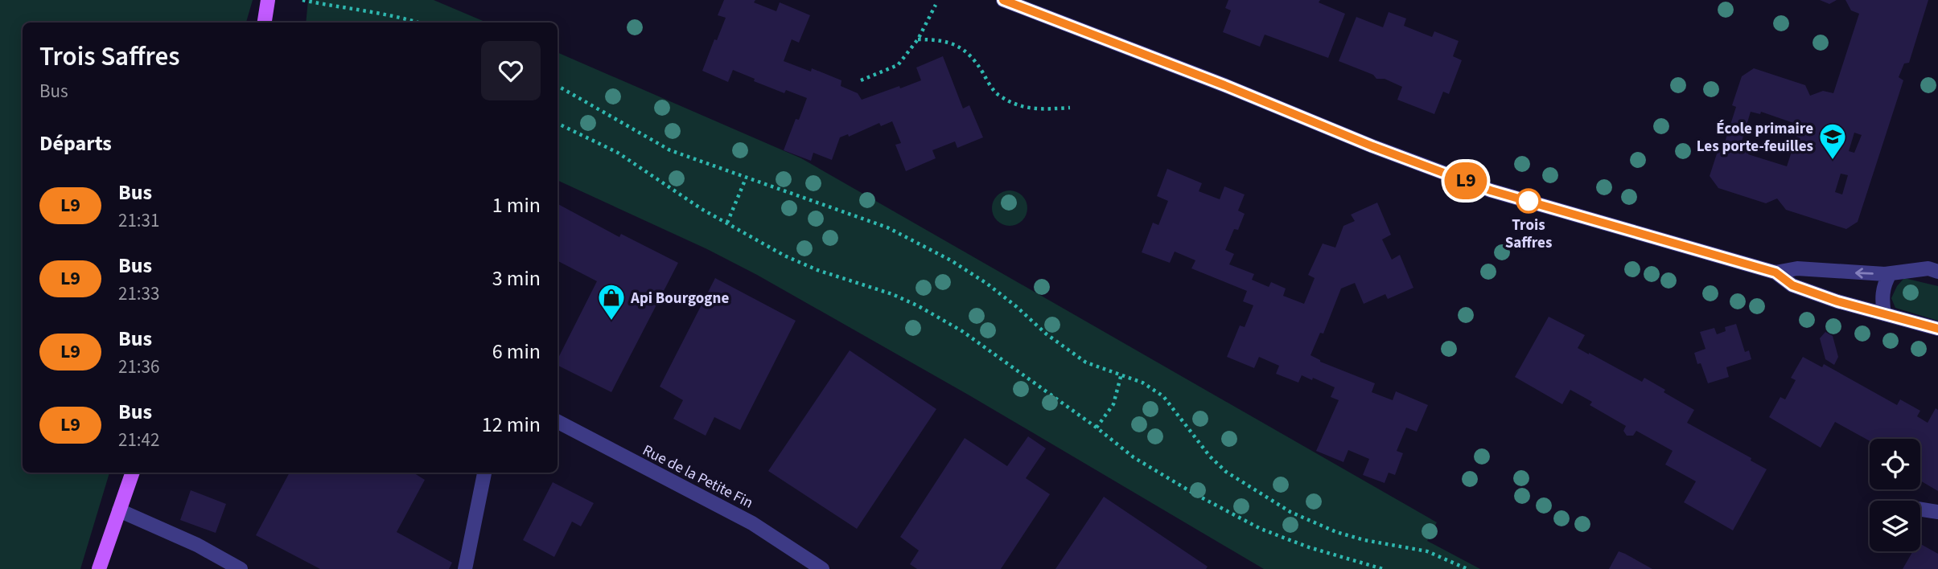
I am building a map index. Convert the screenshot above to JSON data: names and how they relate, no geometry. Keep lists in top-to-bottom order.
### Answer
{
  "streets": {
    "street": ["Rue de la Petite Fin"]
  },
  "places": {
    "school or university": ["École primaire Les porte-feuilles"],
    "other": ["Trois Saffres"],
    "shop": ["Api Bourgogne"]
  },
  "lines": ["bus line L9"],
  "page": {
    "on_map": "L9",
    "heading": [
      ["Trois Saffres", "Bus"],
      "Départs"
    ],
    "list": [
      {
        "mark": "L9",
        "name": "Bus",
        "note": "21:31",
        "value": "1 min"
      },
      {
        "mark": "L9",
        "name": "Bus",
        "note": "21:33",
        "value": "3 min"
      },
      {
        "mark": "L9",
        "name": "Bus",
        "note": "21:36",
        "value": "6 min"
      },
      {
        "mark": "L9",
        "name": "Bus",
        "note": "21:42",
        "value": "12 min"
      }
    ]
  }
}
